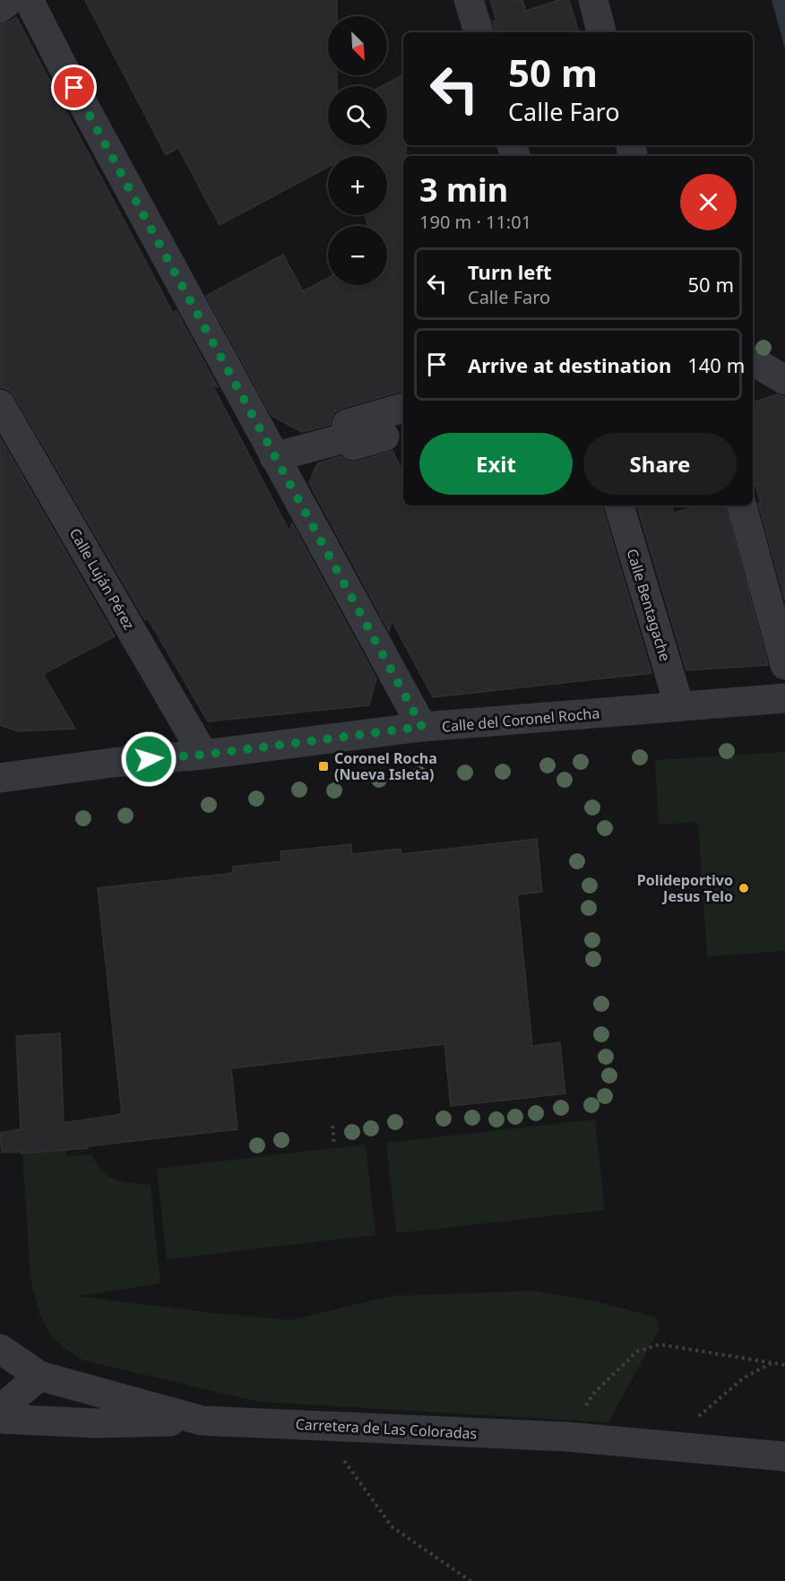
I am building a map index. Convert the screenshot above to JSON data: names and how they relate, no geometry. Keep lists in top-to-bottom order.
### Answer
{
  "streets": {
    "street": [
      "Calle Luján Pérez",
      "Calle Bentagache",
      "Calle del Coronel Rocha",
      "Carretera de Las Coloradas"
    ]
  },
  "crossings": [
    ["Calle Luján Pérez", "Calle del Coronel Rocha"],
    ["Calle Bentagache", "Calle del Coronel Rocha"]
  ],
  "places": {
    "transit": ["Coronel Rocha (Nueva Isleta)"],
    "other": ["Polideportivo Jesus Telo"]
  },
  "north": "bottom right",
  "page": {
    "map_buttons": ["+", "−"],
    "turn": ["50 m", "Calle Faro"],
    "heading": ["3 min", "190 m · 11:01"],
    "list": [
      {
        "name": "Turn left",
        "note": "Calle Faro",
        "value": "50 m"
      },
      {
        "name": "Arrive at destination",
        "value": "140 m"
      }
    ],
    "buttons": ["Exit", "Share"]
  }
}
